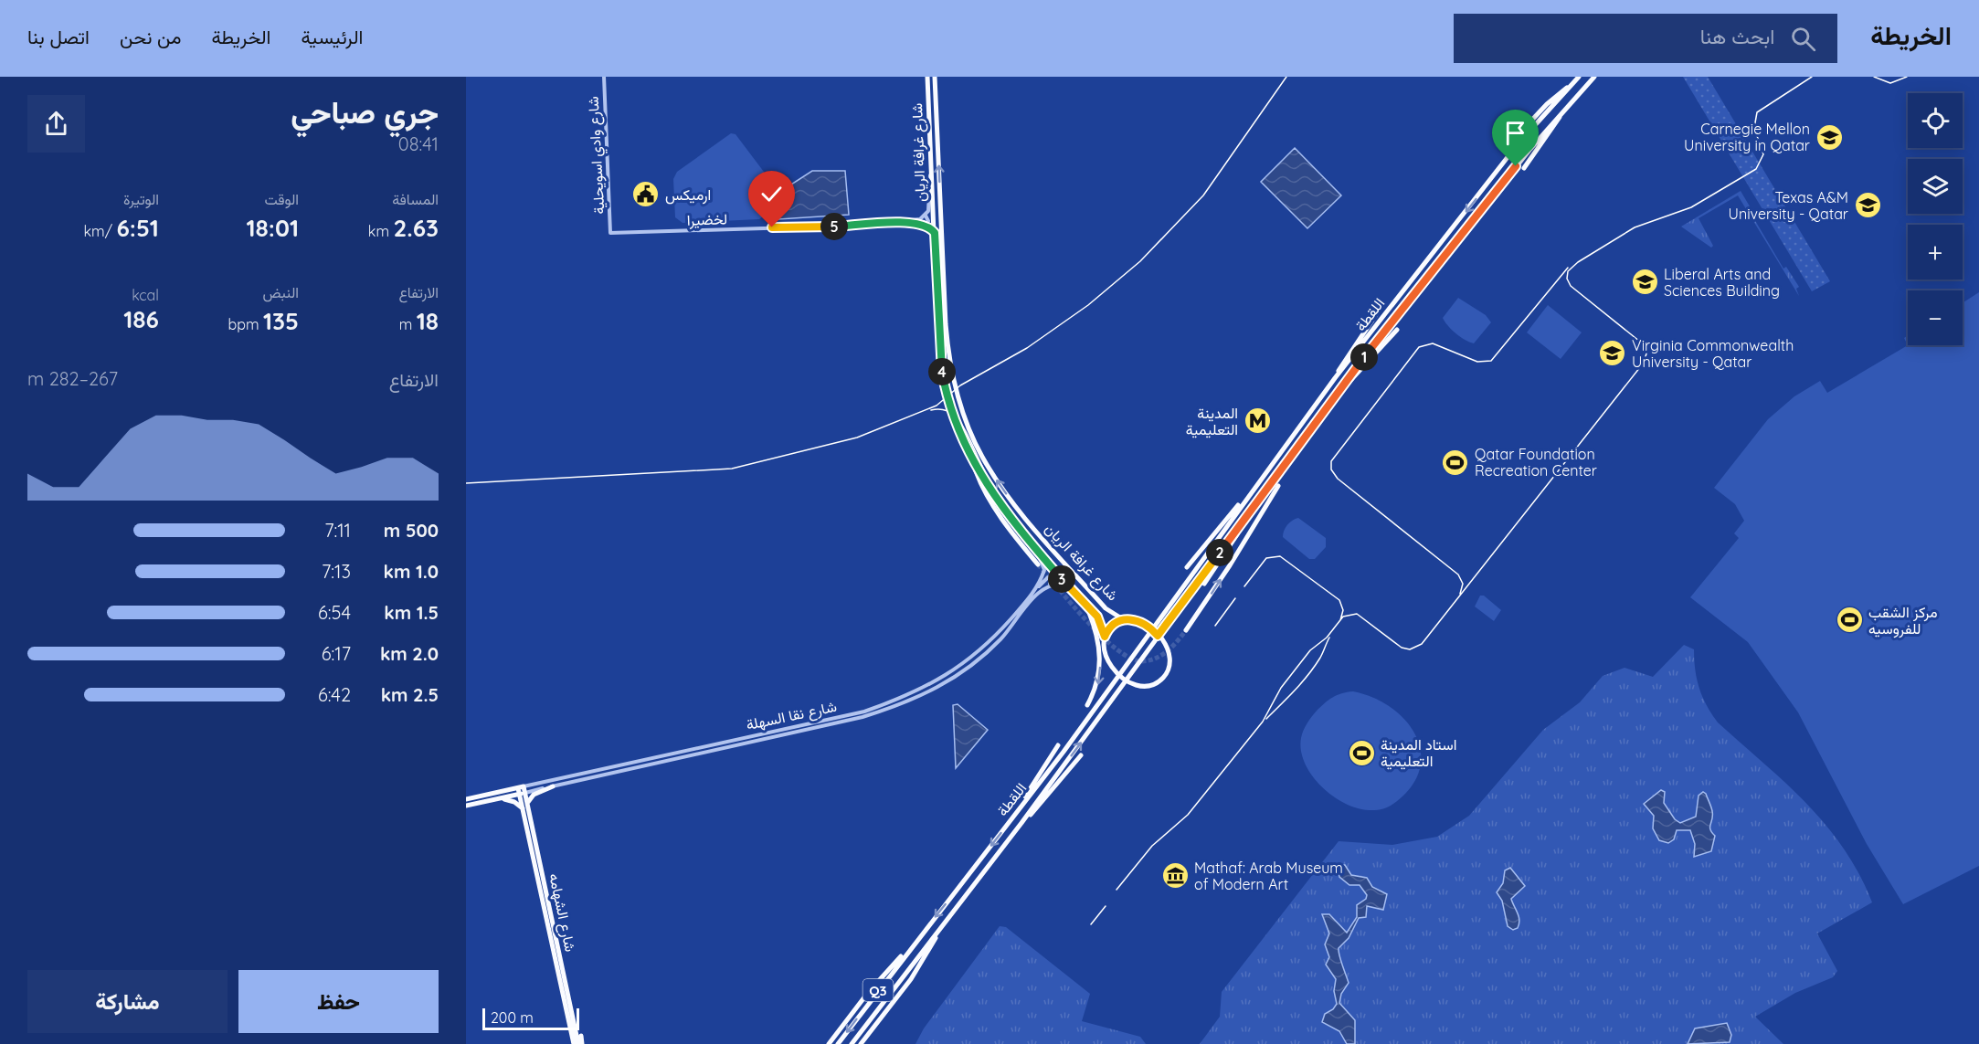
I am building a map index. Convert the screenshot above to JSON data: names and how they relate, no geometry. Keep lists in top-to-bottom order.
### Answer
{
  "streets": {
    "main road": [
      "شارع غرافة الريان",
      "اللقطة",
      "شارع نقا السهلة",
      "شارع الشهامه",
      "Q3"
    ],
    "street": ["شارع وادي اسويحلية", "لخضيرا"]
  },
  "crossings": [
    ["شارع غرافة الريان", "شارع نقا السهلة"],
    ["شارع وادي اسويحلية", "لخضيرا"],
    ["اللقطة", "Q3"],
    ["شارع نقا السهلة", "شارع الشهامه"]
  ],
  "places": {
    "school or university": [
      "Carnegie Mellon University in Qatar",
      "Texas A&M University - Qatar",
      "Liberal Arts and Sciences Building",
      "Virginia Commonwealth University - Qatar"
    ],
    "public building": ["ارميكس"],
    "metro station": ["المدينة التعليمية"],
    "sports": ["Qatar Foundation Recreation Center", "مركز الشقب للفروسيه", "استاد المدينة التعليمية"],
    "museum": ["Mathaf: Arab Museum of Modern Art"]
  },
  "scale_bar": "200 m",
  "page": {
    "header": "الخريطة",
    "search": "ابحث هنا",
    "nav": [
      "الرئيسية",
      "الخريطة",
      "من نحن",
      "اتصل بنا"
    ],
    "heading": ["جري صباحي", "08:41"],
    "map_buttons": ["+", "−"],
    "stats": [
      ["المسافة", "2.63 km"],
      ["الوقت", "18:01"],
      ["الوتيرة", "6:51 /km"],
      ["الارتفاع", "18 m"],
      ["النبض", "135 bpm"],
      ["kcal", "186"]
    ],
    "pins": [
      "5",
      "1",
      "4",
      "2",
      "3"
    ],
    "chart": ["الارتفاع", "267–282 m"],
    "list": [
      {
        "name": "500 m",
        "note": "7:11"
      },
      {
        "name": "1.0 km",
        "note": "7:13"
      },
      {
        "name": "1.5 km",
        "note": "6:54"
      },
      {
        "name": "2.0 km",
        "note": "6:17"
      },
      {
        "name": "2.5 km",
        "note": "6:42"
      }
    ],
    "buttons": ["حفظ", "مشاركة"],
    "scale": "200 m"
  }
}
